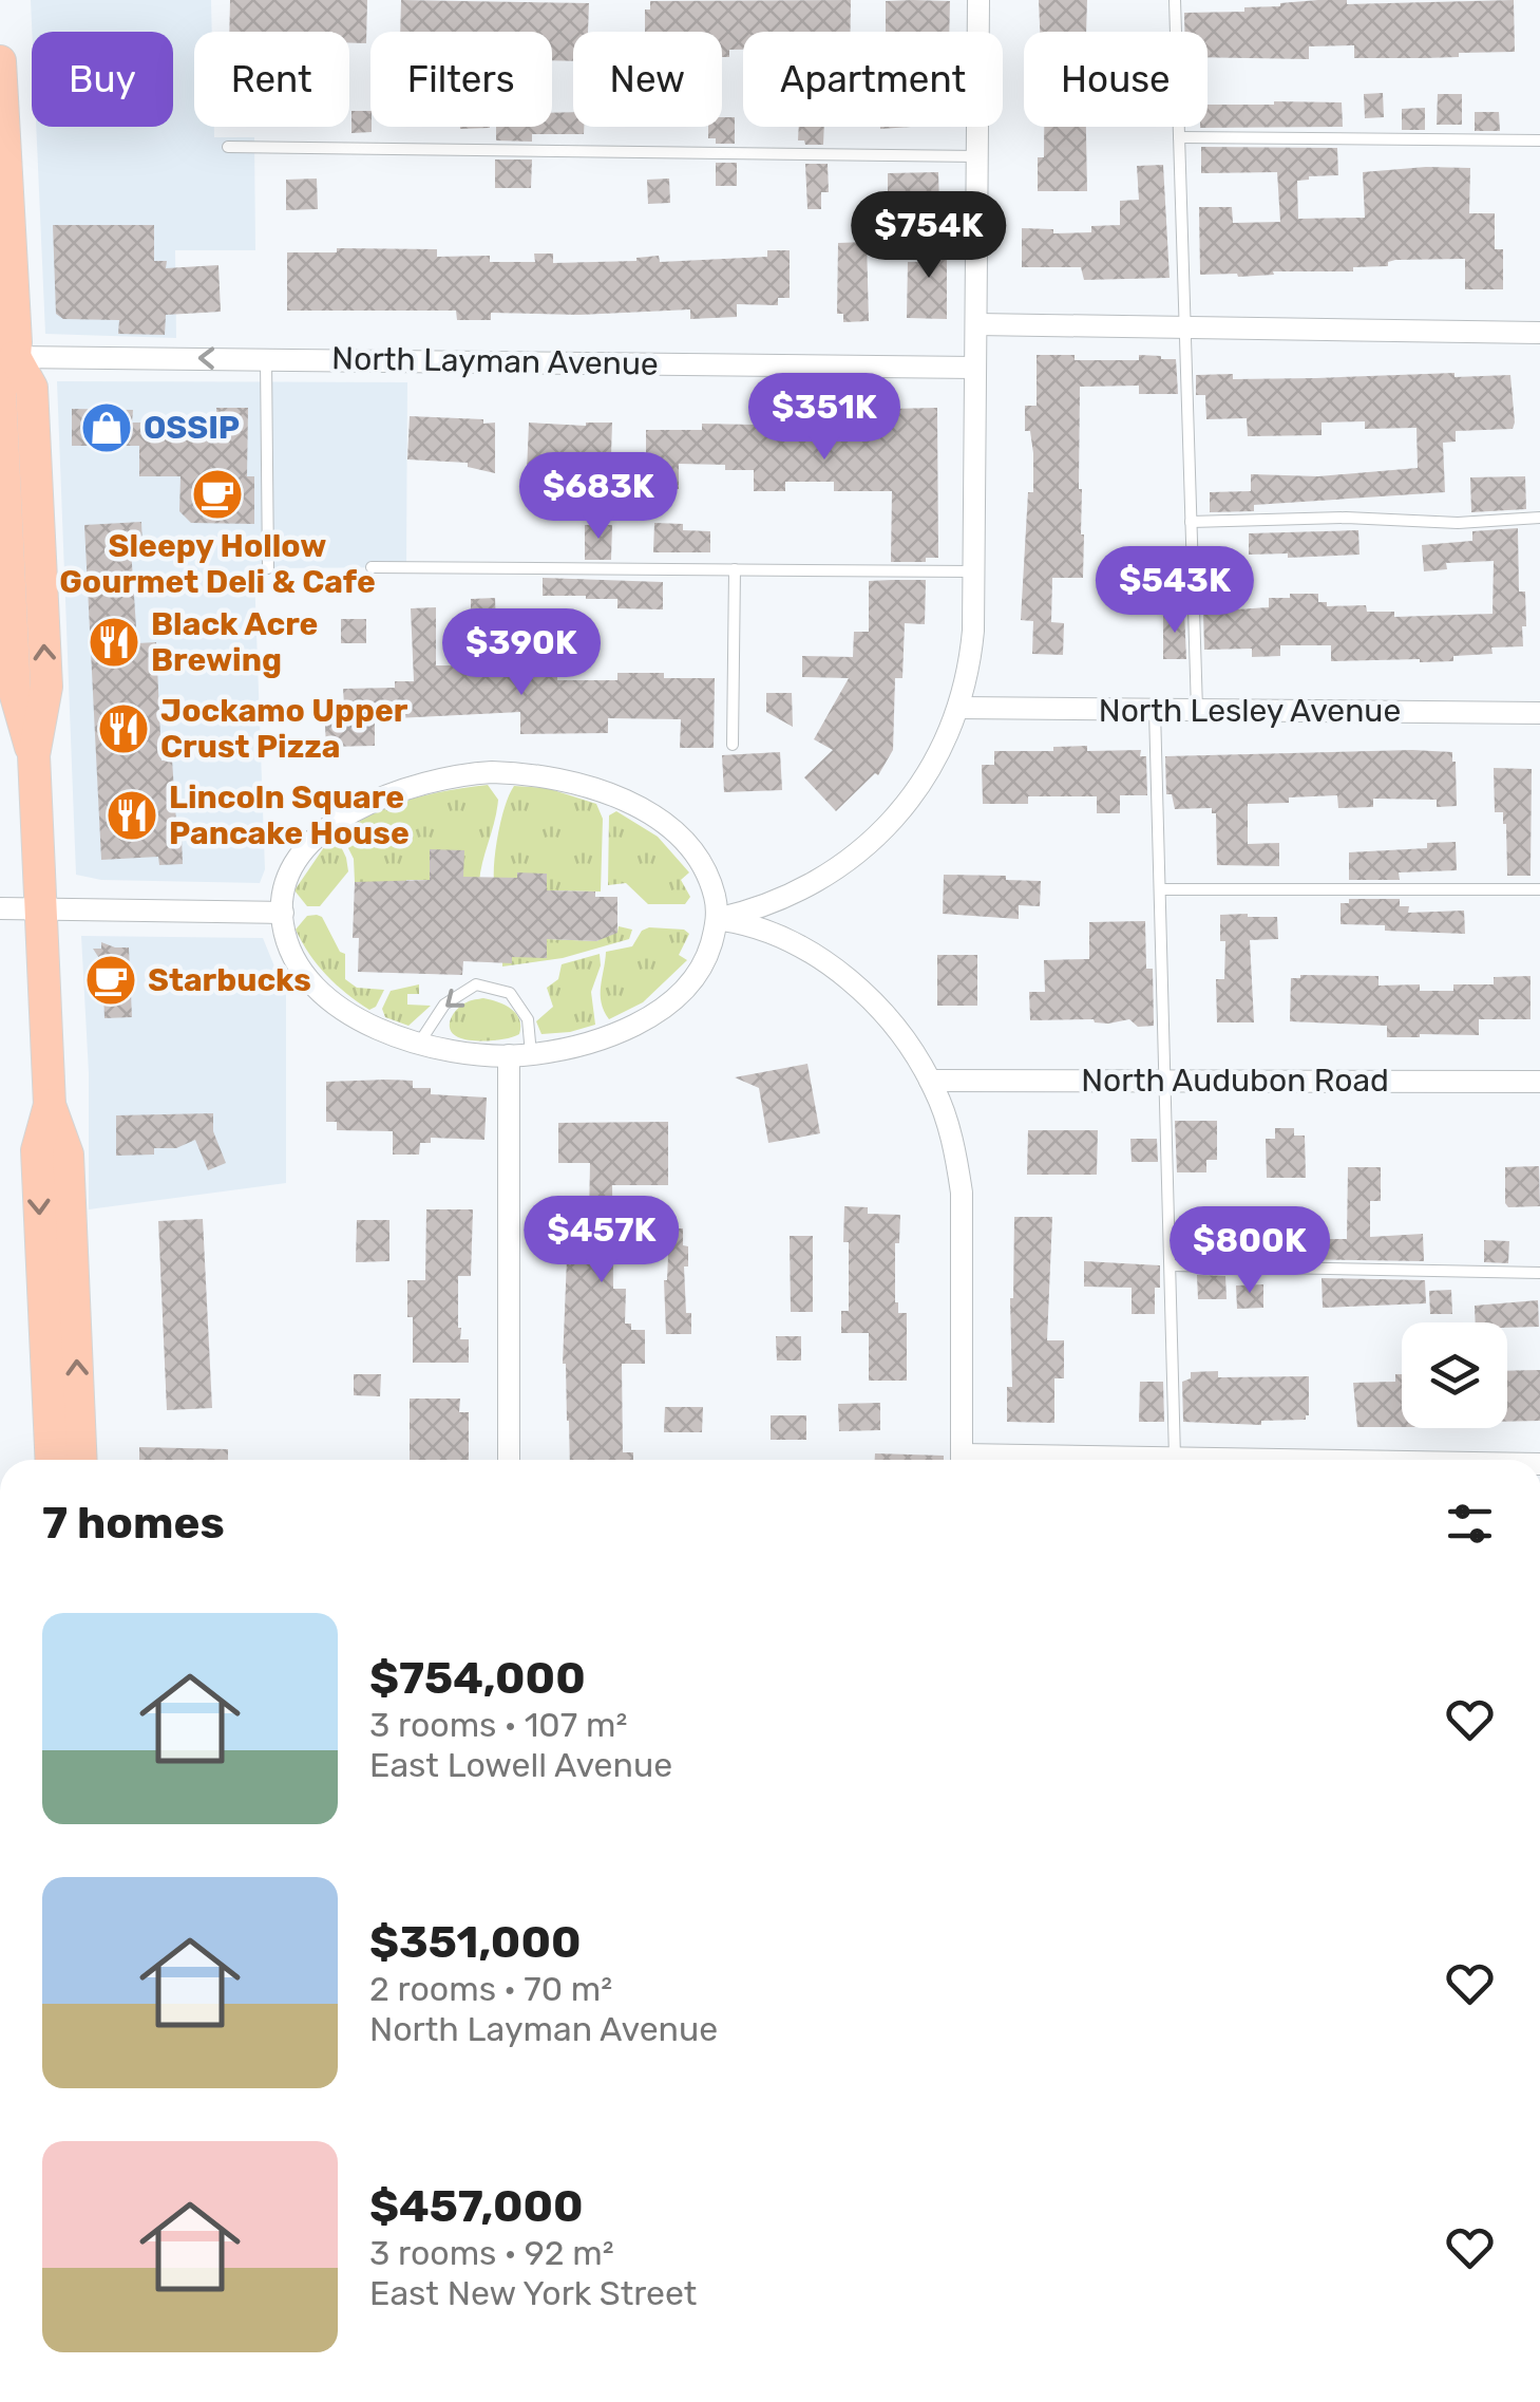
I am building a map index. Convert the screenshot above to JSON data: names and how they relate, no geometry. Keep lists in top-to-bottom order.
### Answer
{
  "streets": {
    "street": ["North Layman Avenue", "North Lesley Avenue", "North Audubon Road"]
  },
  "places": {
    "shop": ["OSSIP"],
    "cafe": ["Sleepy Hollow Gourmet Deli & Cafe", "Starbucks"],
    "restaurant": ["Black Acre Brewing", "Jockamo Upper Crust Pizza", "Lincoln Square Pancake House"]
  },
  "page": {
    "chip": [
      "Buy",
      "Rent",
      "Filters",
      "New",
      "Apartment",
      "House"
    ],
    "price": [
      "$754K",
      "$351K",
      "$683K",
      "$543K",
      "$390K",
      "$457K",
      "$800K"
    ],
    "heading": "7 homes",
    "list": [
      {
        "name": "$754,000",
        "note": "3 rooms · 107 m² · East Lowell Avenue"
      },
      {
        "name": "$351,000",
        "note": "2 rooms · 70 m² · North Layman Avenue"
      },
      {
        "name": "$457,000",
        "note": "3 rooms · 92 m² · East New York Street"
      }
    ]
  }
}
